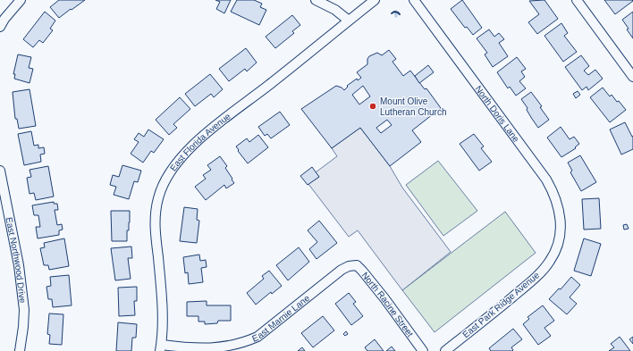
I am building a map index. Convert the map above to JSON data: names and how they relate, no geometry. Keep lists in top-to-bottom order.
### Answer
{
  "streets": {
    "street": [
      "North Doris Lane",
      "East Florida Avenue",
      "East Northwood Drive",
      "North Racine Street",
      "East Park Ridge Avenue",
      "East Marnie Lane"
    ]
  },
  "crossings": [
    ["North Doris Lane", "East Park Ridge Avenue"],
    ["East Florida Avenue", "East Marnie Lane"],
    ["North Racine Street", "East Marnie Lane"]
  ],
  "places": ["Mount Olive Lutheran Church"]
}
